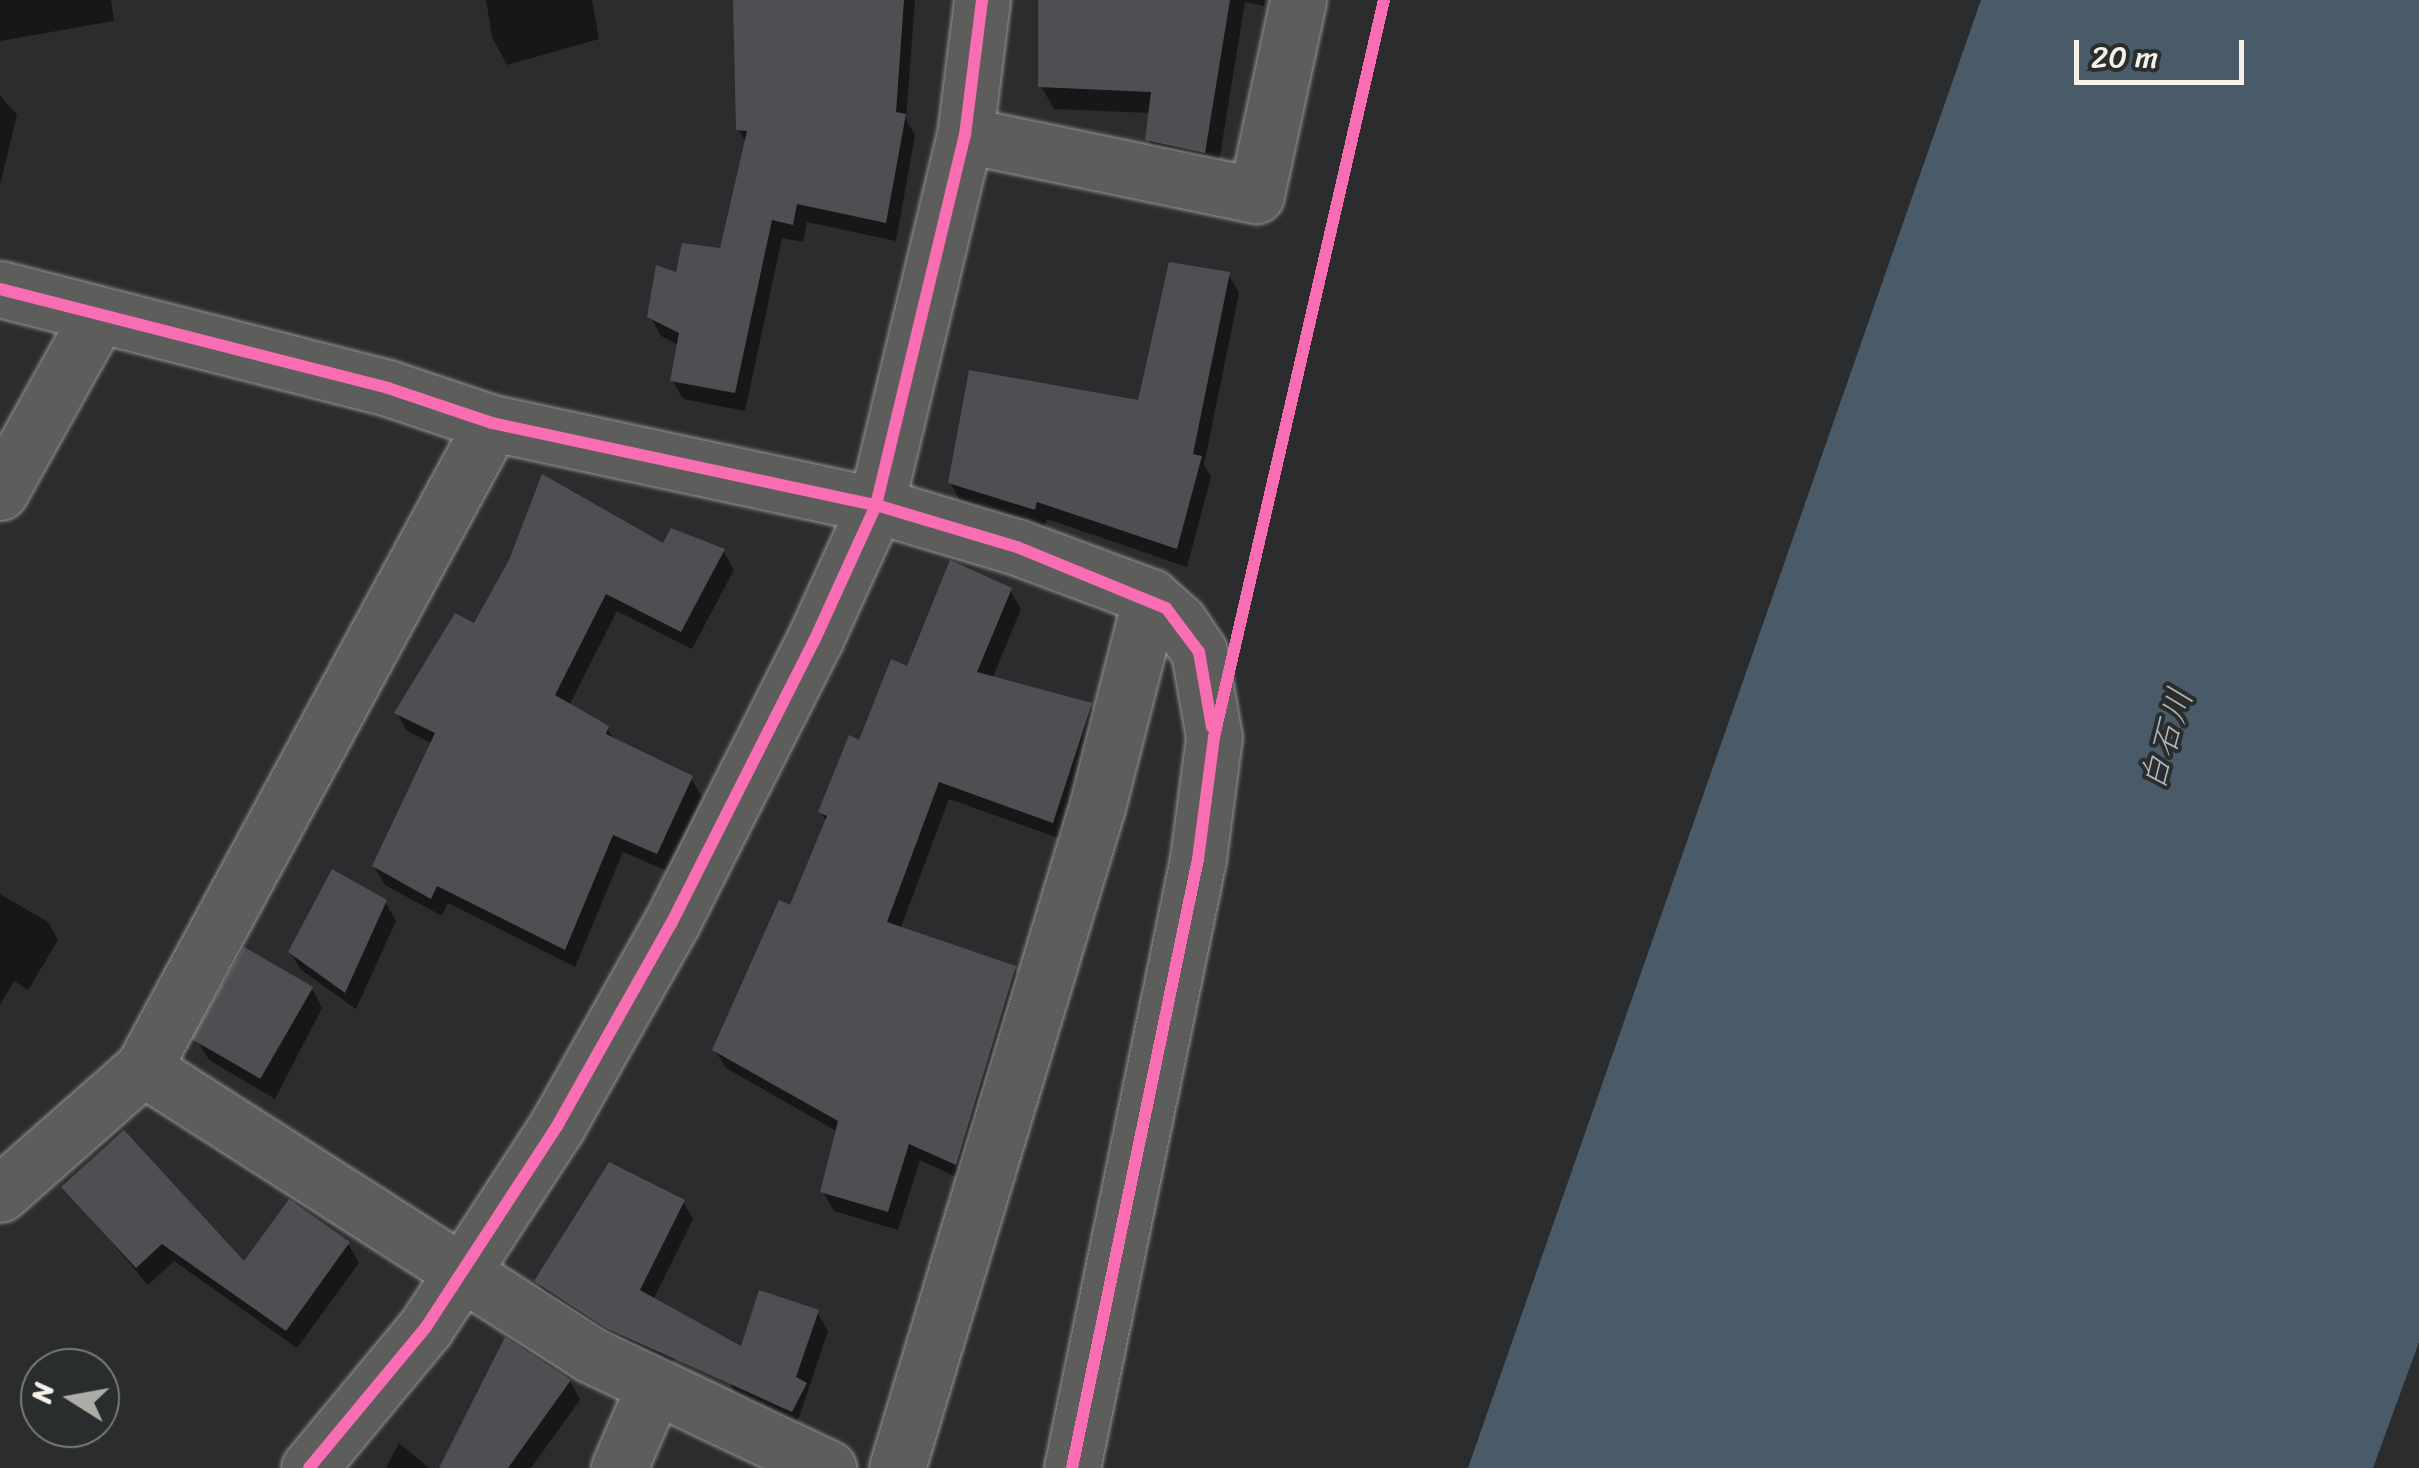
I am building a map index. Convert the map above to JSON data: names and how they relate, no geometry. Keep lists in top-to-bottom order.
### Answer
{
  "water": ["白石川"],
  "scale_bar": "20 m",
  "north": "left"
}
